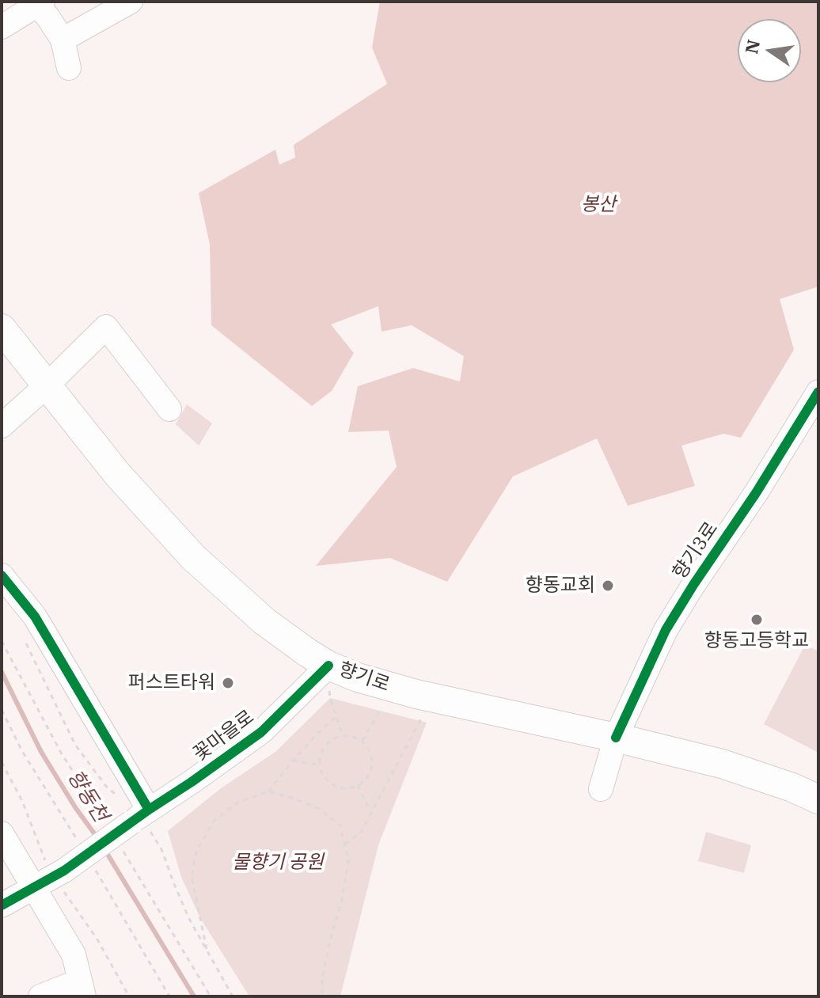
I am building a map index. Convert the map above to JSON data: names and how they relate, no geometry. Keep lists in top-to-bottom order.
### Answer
{
  "streets": {
    "main road": ["향기로"],
    "street": ["향기3로", "꽃마을로"]
  },
  "crossings": [
    ["향기3로", "향기로"],
    ["향기로", "꽃마을로"]
  ],
  "water": ["향동천"],
  "parks": ["봉산", "물향기 공원"],
  "places": ["향동교회", "향동고등학교", "퍼스트타워"],
  "north": "left"
}
